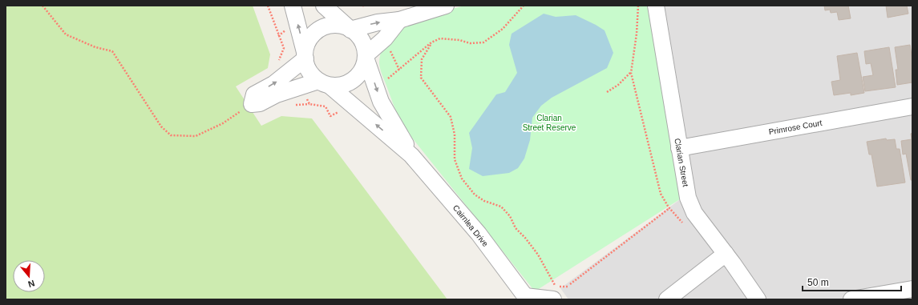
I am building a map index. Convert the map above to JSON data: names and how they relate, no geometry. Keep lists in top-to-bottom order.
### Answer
{
  "streets": {
    "street": ["Primrose Court", "Clarian Street", "Cairnlea Drive"]
  },
  "crossings": [
    ["Primrose Court", "Clarian Street"]
  ],
  "parks": ["Clarian Street Reserve"],
  "scale_bar": "50 m",
  "north": "bottom"
}
